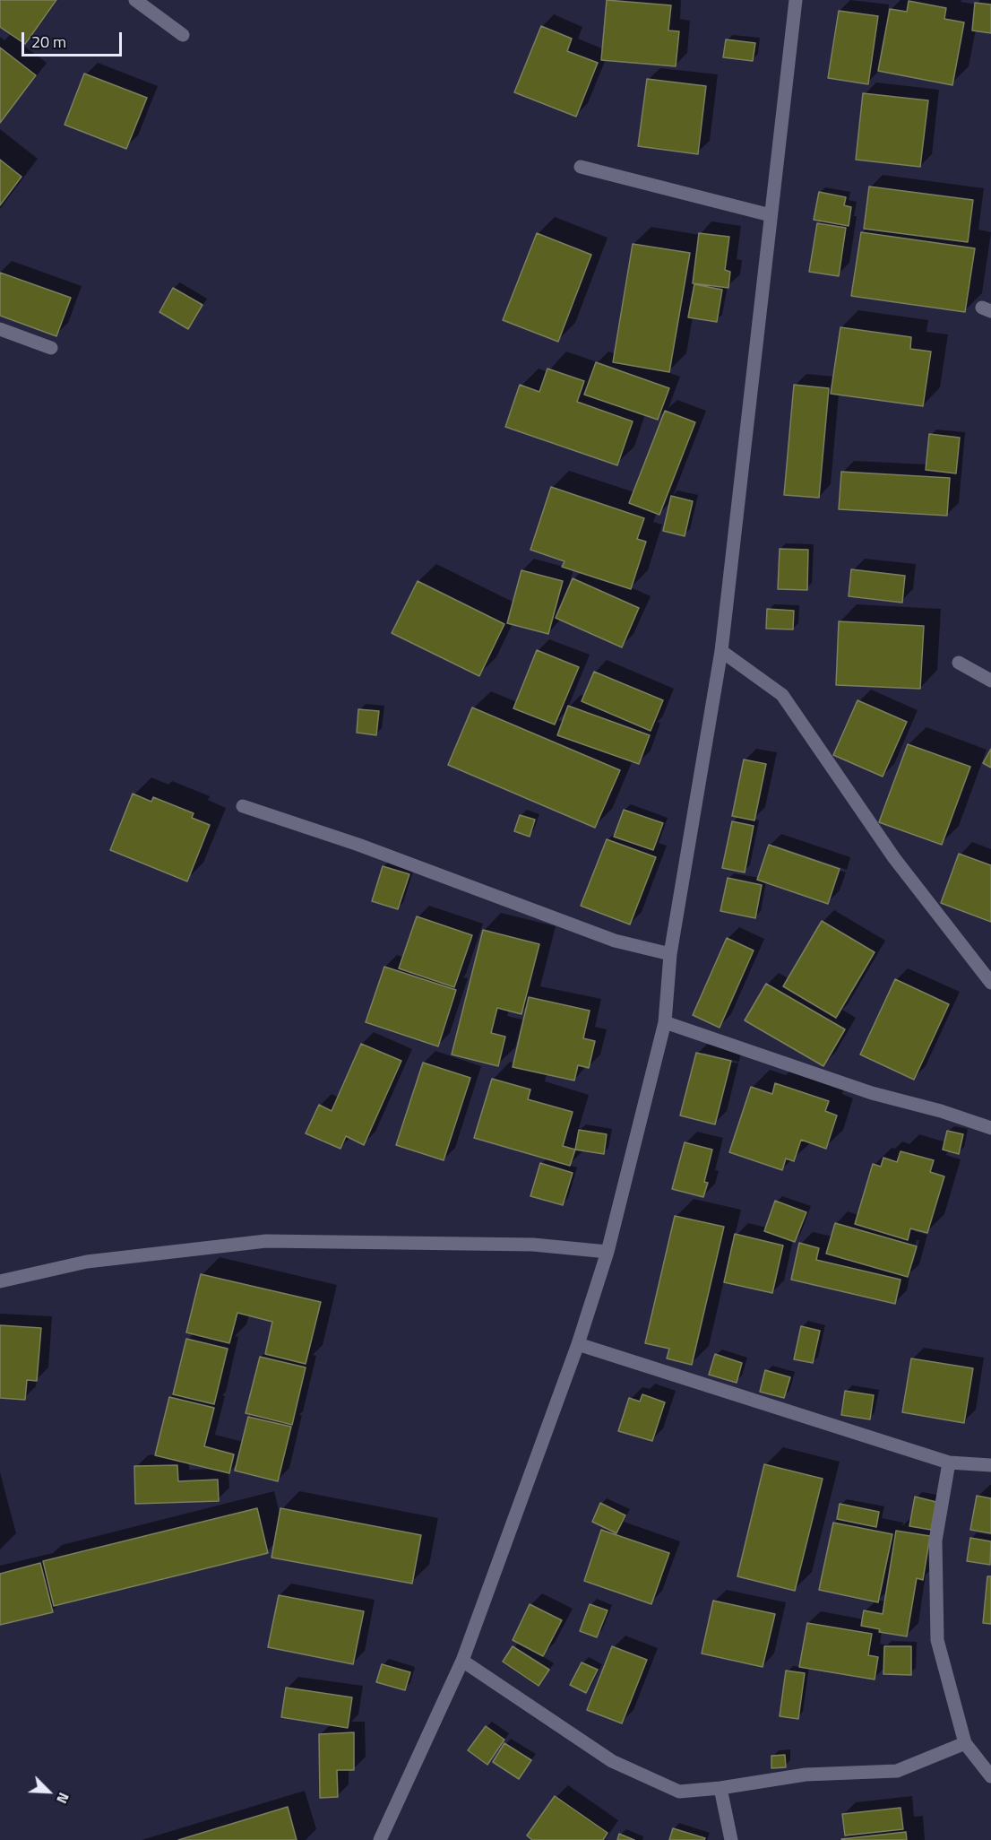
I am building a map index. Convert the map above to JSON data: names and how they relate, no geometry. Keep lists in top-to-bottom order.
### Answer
{
  "scale_bar": "20 m",
  "north": "bottom right"
}
